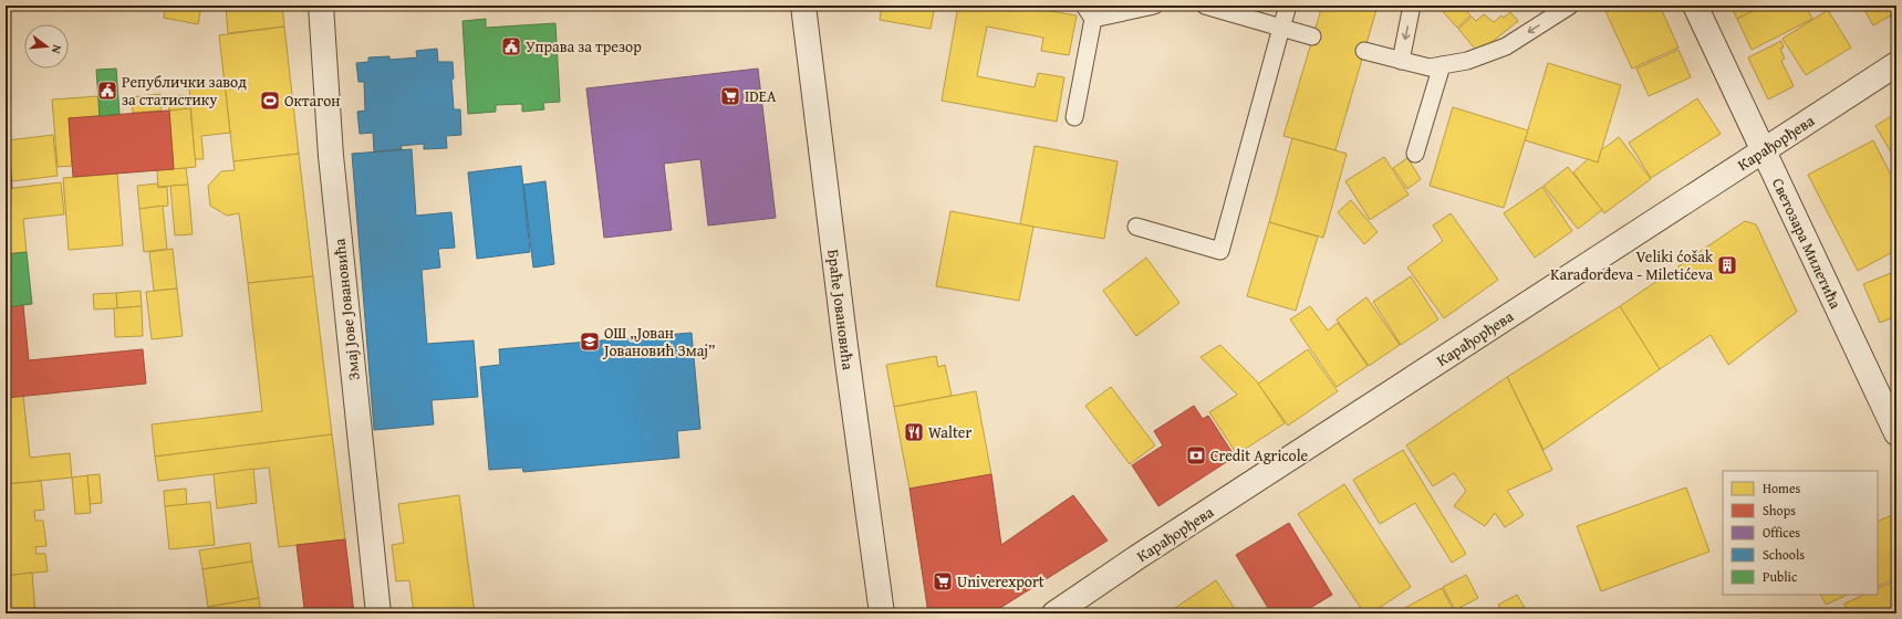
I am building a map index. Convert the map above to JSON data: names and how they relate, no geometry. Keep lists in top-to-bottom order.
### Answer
{
  "streets": {
    "street": [
      "Карађорђева",
      "Светозара Милетића",
      "Змај Јове Јовановића",
      "Браће Јовановића"
    ]
  },
  "crossings": [
    ["Карађорђева", "Светозара Милетића"]
  ],
  "places": {
    "public building": ["Управа за трезор", "Републички завод за статистику"],
    "supermarket": ["IDEA", "Univerexport"],
    "sports": ["Октагон"],
    "building": ["Veliki ćošak Karađorđeva - Miletićeva"],
    "school or university": ["ОШ „Јован Јовановић Змај”"],
    "restaurant": ["Walter"],
    "bank": ["Credit Agricole"]
  },
  "legend": [
    "Homes",
    "Shops",
    "Offices",
    "Schools",
    "Public"
  ],
  "north": "right"
}
